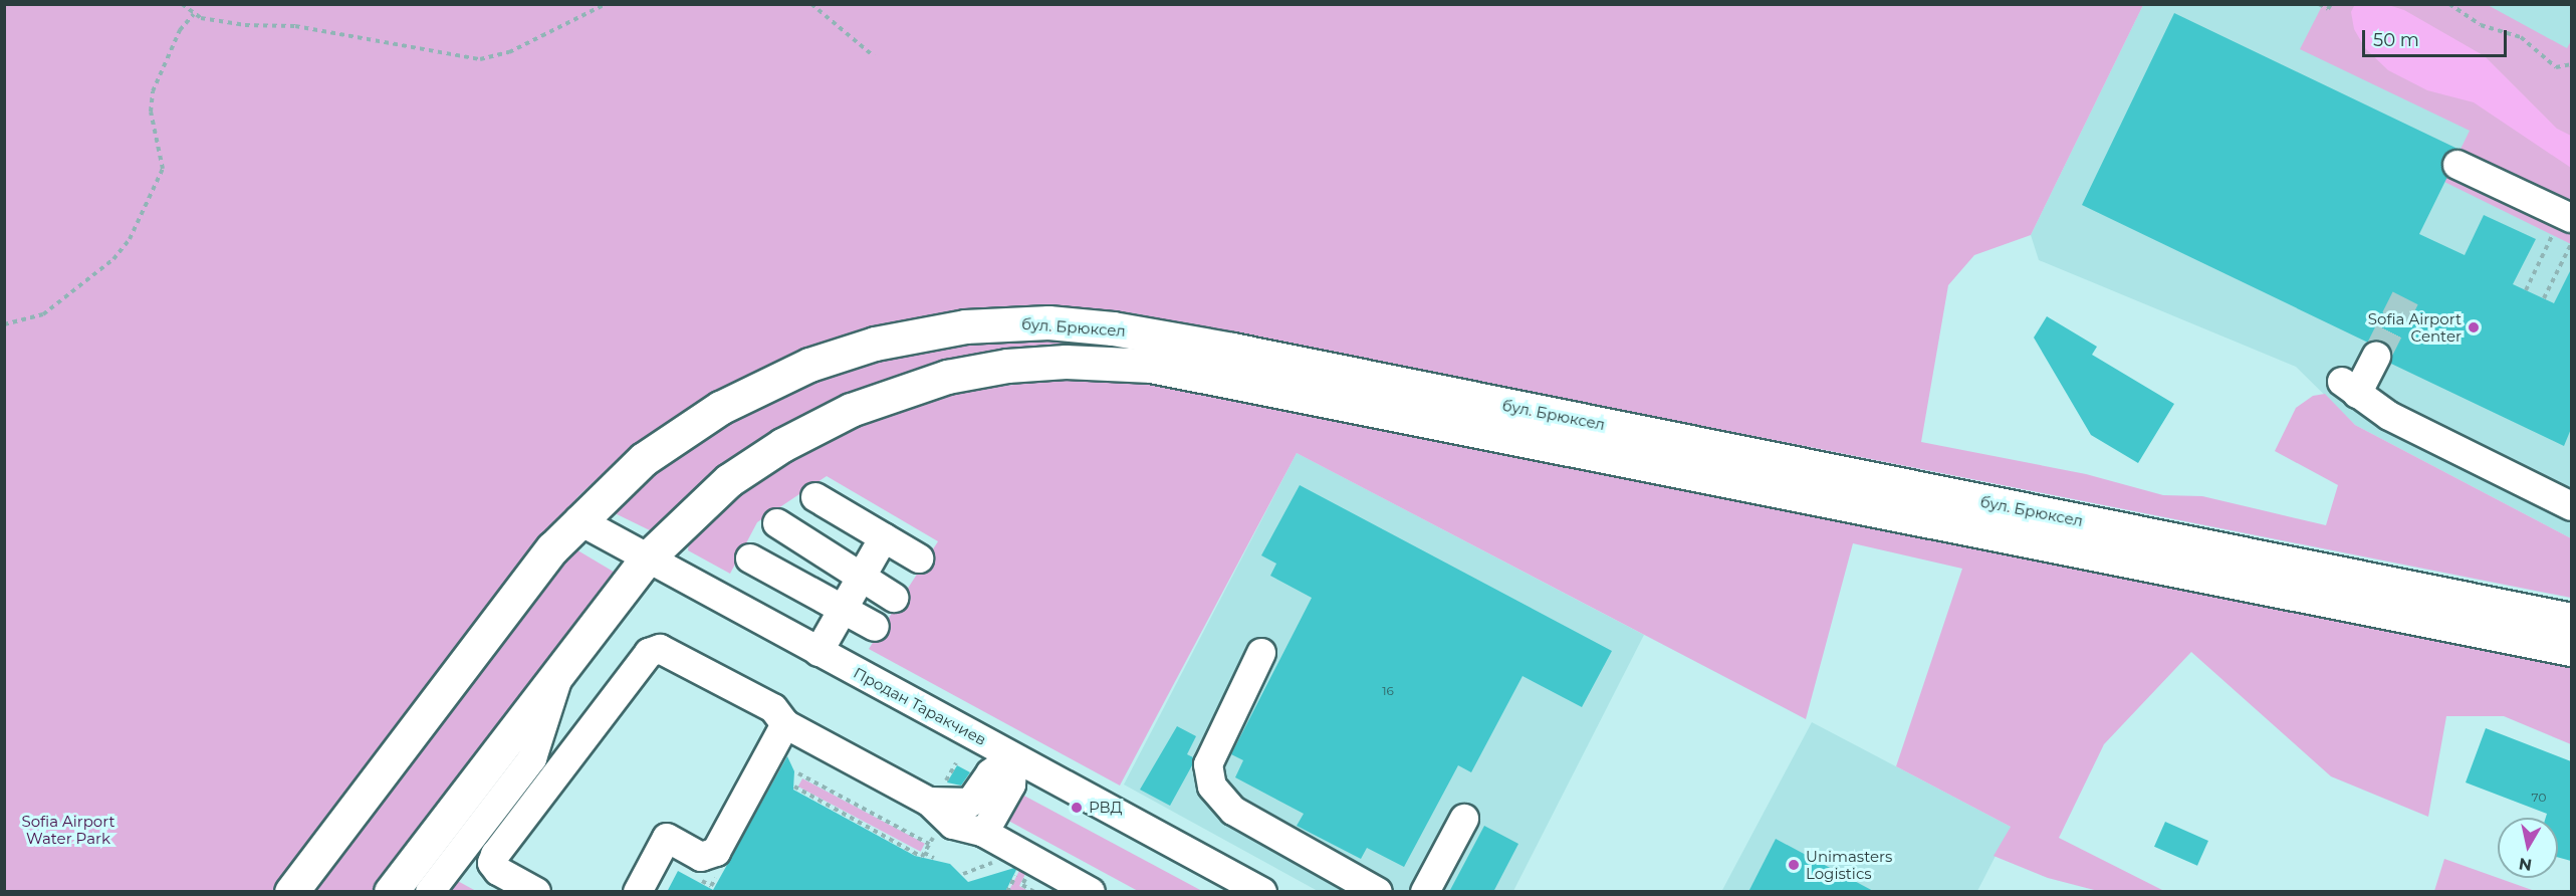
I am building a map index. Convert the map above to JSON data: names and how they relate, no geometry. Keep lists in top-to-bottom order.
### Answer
{
  "streets": {
    "main road": ["бул. Брюксел"],
    "street": ["Продан Таракчиев"]
  },
  "crossings": [
    ["бул. Брюксел", "Продан Таракчиев"]
  ],
  "parks": ["Sofia Airport Water Park"],
  "places": ["Sofia Airport Center", "РВД", "Unimasters Logistics"],
  "house_numbers": ["16", "70"],
  "scale_bar": "50 m",
  "north": "bottom"
}
